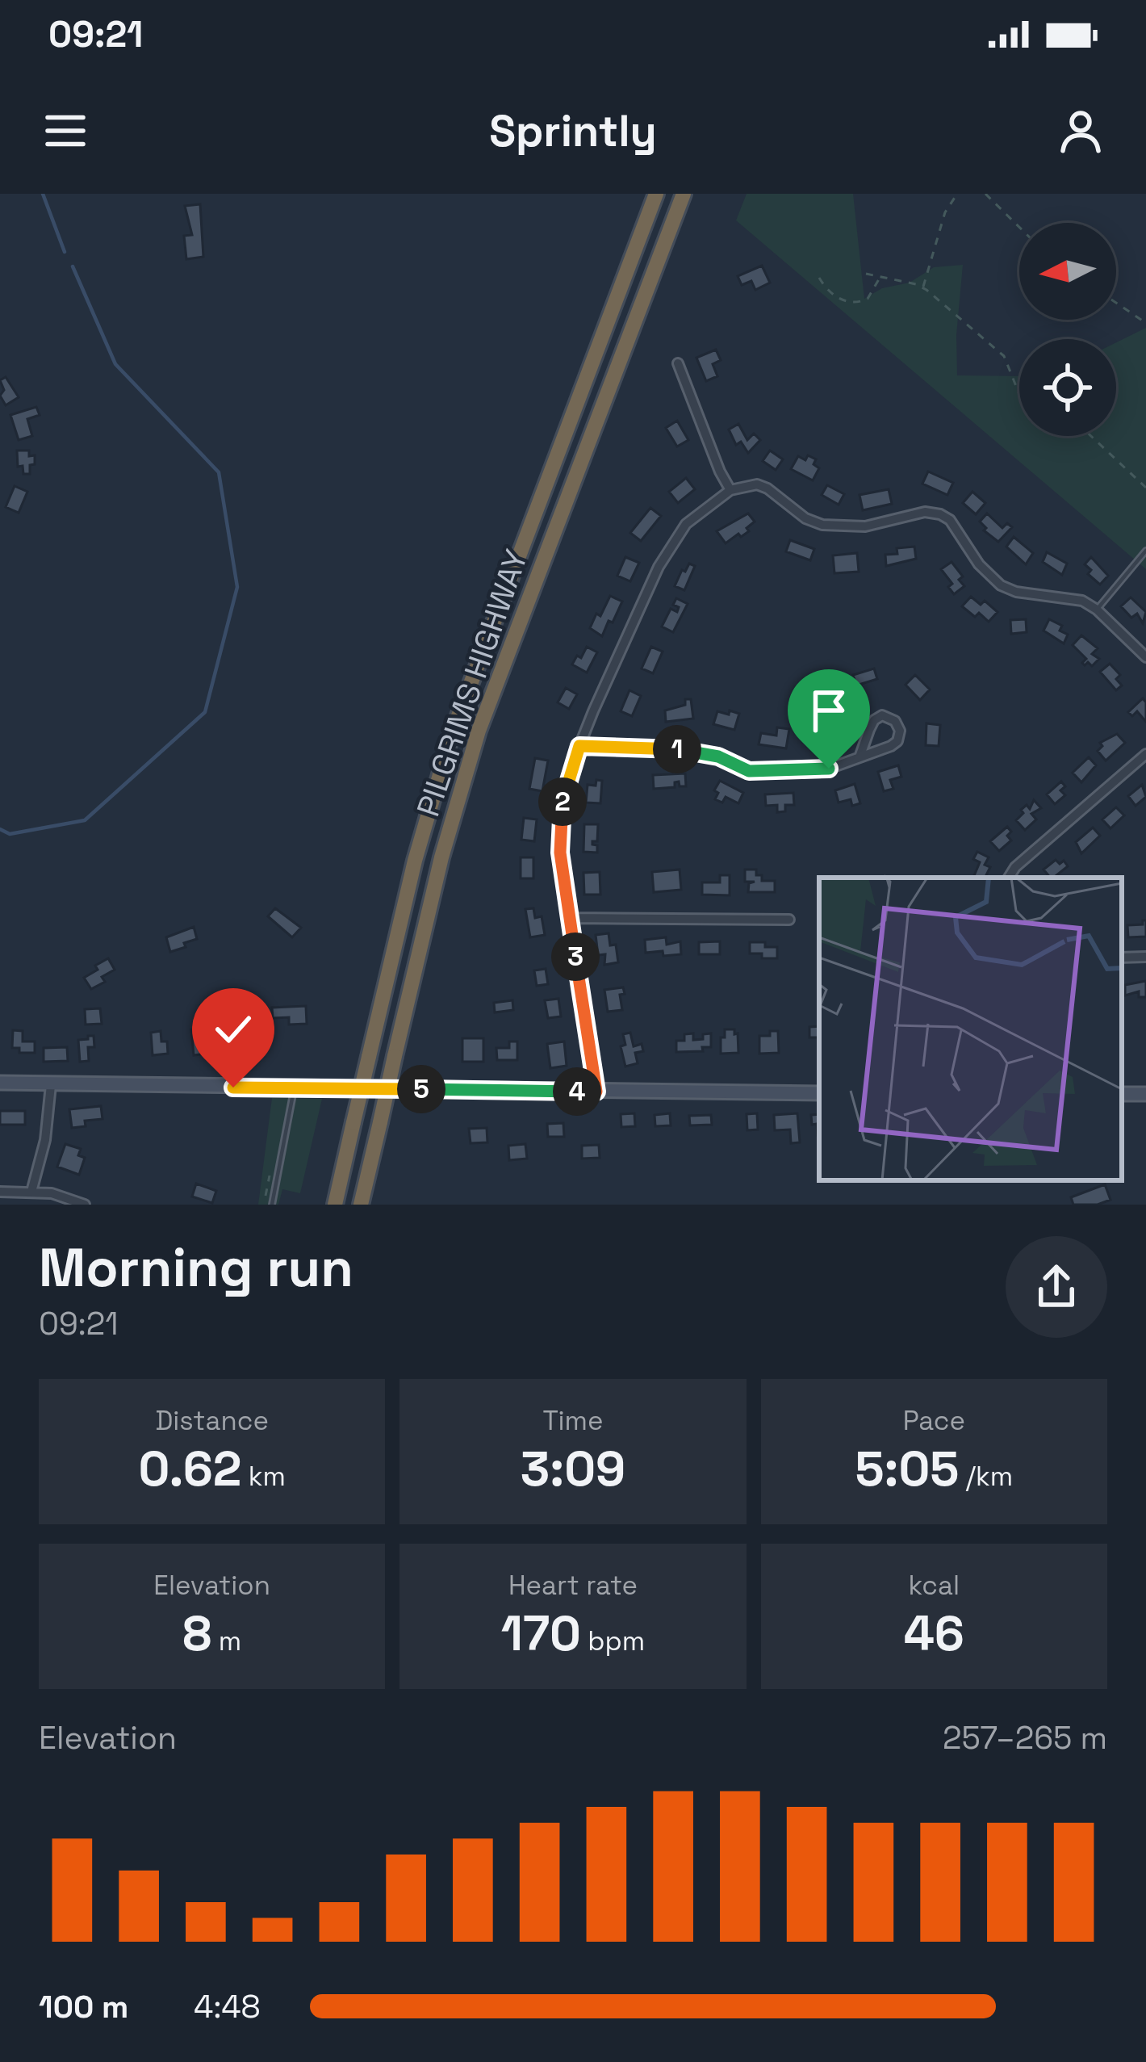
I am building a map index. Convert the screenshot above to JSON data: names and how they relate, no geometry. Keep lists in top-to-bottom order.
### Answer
{
  "streets": {
    "highway": ["PILGRIMS HIGHWAY"]
  },
  "north": "left",
  "page": {
    "status": "09:21",
    "header": "Sprintly",
    "pins": [
      "1",
      "2",
      "3",
      "5",
      "4"
    ],
    "heading": ["Morning run", "09:21"],
    "stats": [
      ["Distance", "0.62 km"],
      ["Time", "3:09"],
      ["Pace", "5:05 /km"],
      ["Elevation", "8 m"],
      ["Heart rate", "170 bpm"],
      ["kcal", "46"]
    ],
    "chart": ["Elevation", "257–265 m"],
    "list": [
      {
        "name": "100 m",
        "note": "4:48"
      }
    ]
  }
}
